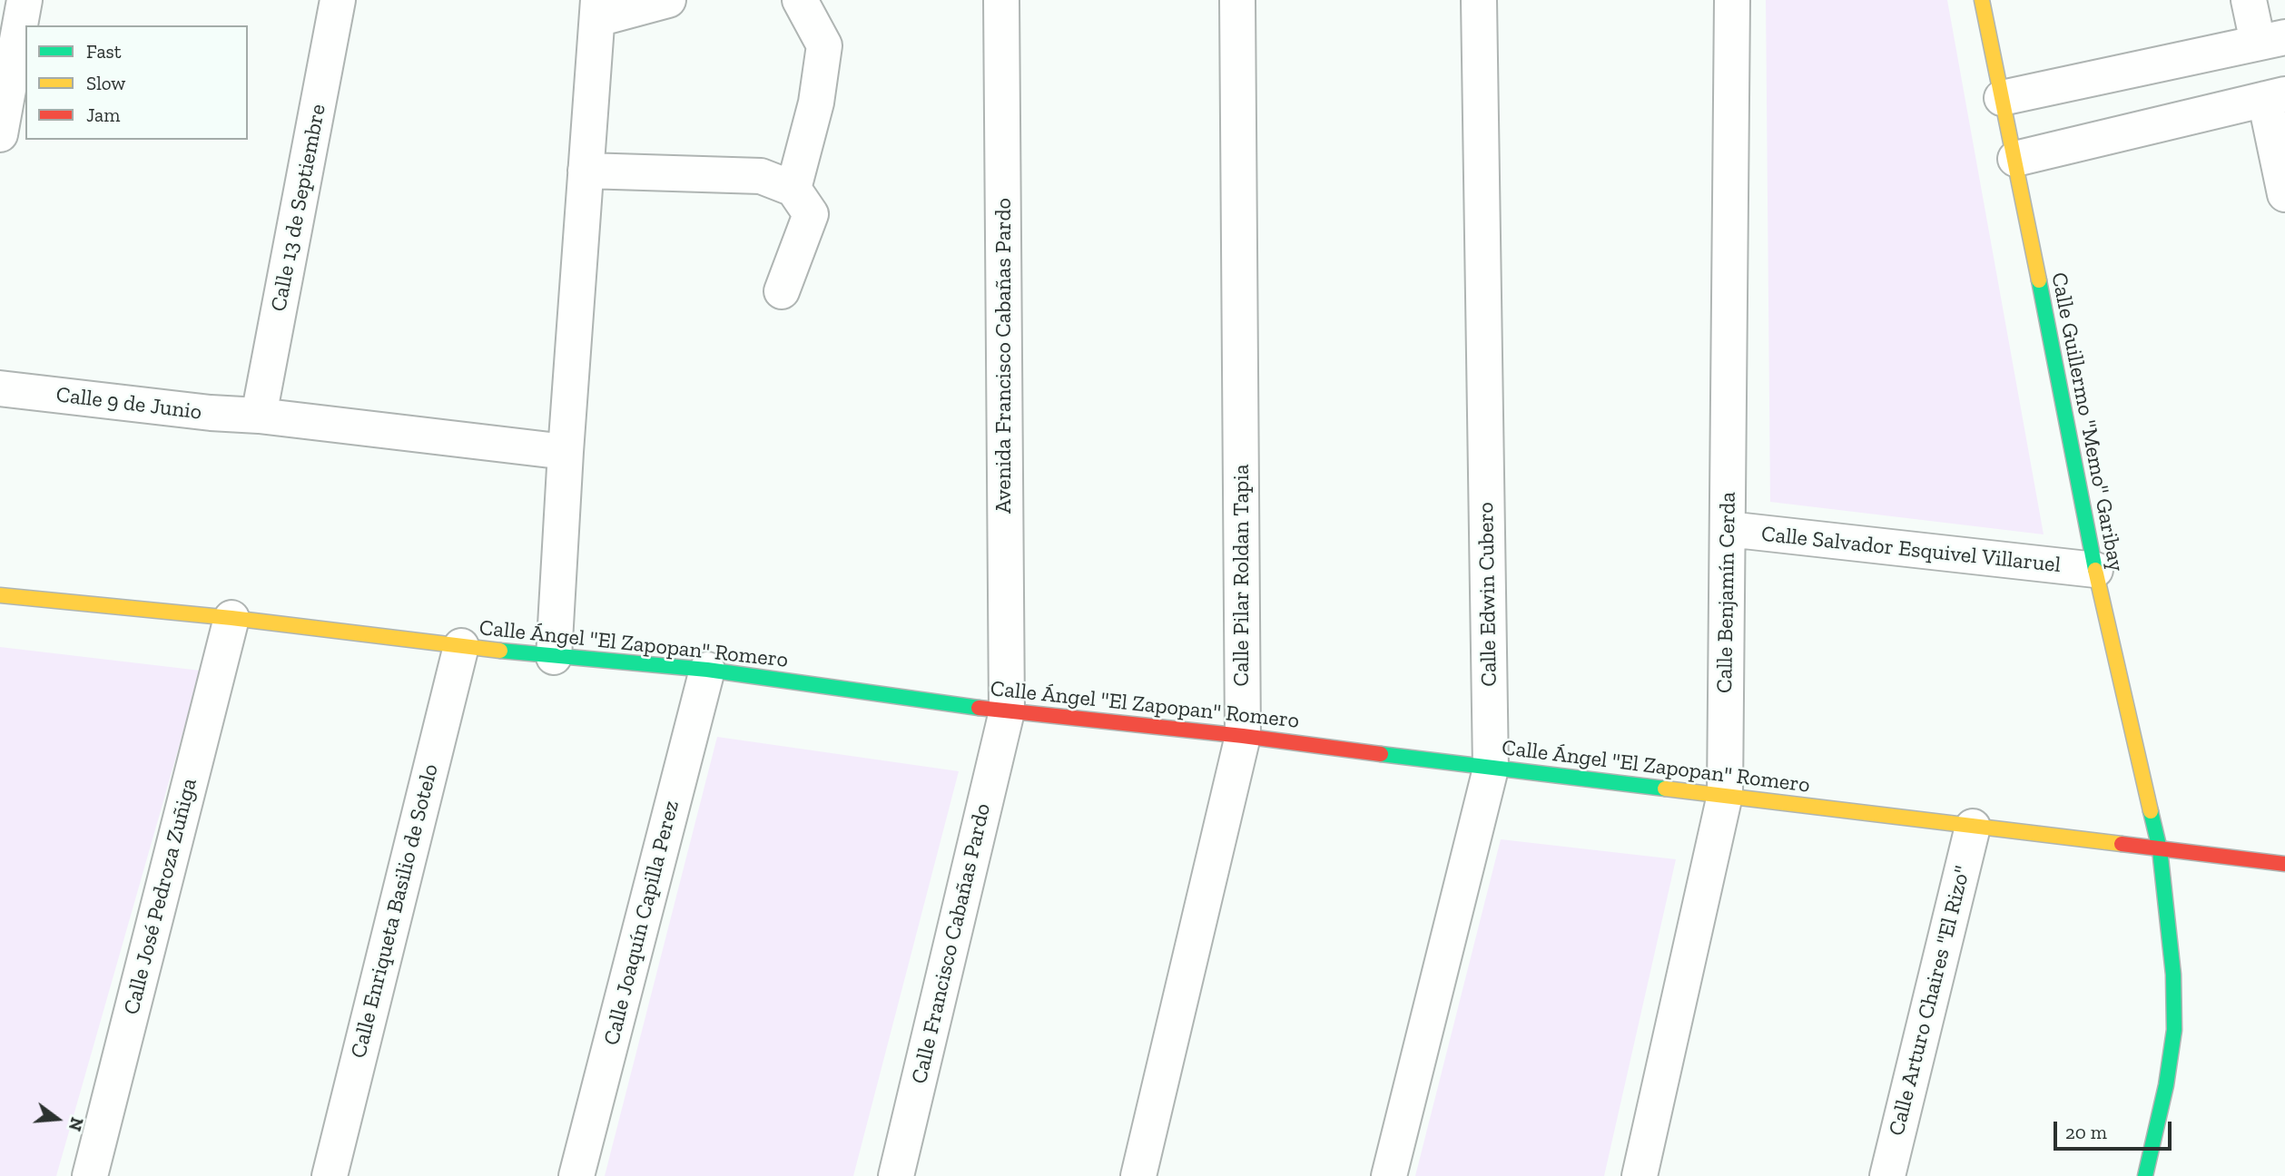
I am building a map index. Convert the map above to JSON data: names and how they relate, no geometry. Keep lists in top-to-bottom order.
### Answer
{
  "streets": {
    "street": [
      "Calle 13 de Septiembre",
      "Avenida Francisco Cabañas Pardo",
      "Calle 9 de Junio",
      "Calle Guillermo \"Memo\" Garibay",
      "Calle Salvador Esquivel Villaruel",
      "Calle Pilar Roldan Tapia",
      "Calle Benjamín Cerda",
      "Calle Edwin Cubero",
      "Calle Ángel \"El Zapopan\" Romero",
      "Calle José Pedroza Zuñiga",
      "Calle Enriqueta Basilio de Sotelo",
      "Calle Joaquín Capilla Perez",
      "Calle Francisco Cabañas Pardo",
      "Calle Arturo Chaires \"El Rizo\""
    ]
  },
  "crossings": [
    ["Calle 13 de Septiembre", "Calle 9 de Junio"],
    ["Avenida Francisco Cabañas Pardo", "Calle Ángel \"El Zapopan\" Romero"],
    ["Avenida Francisco Cabañas Pardo", "Calle Francisco Cabañas Pardo"],
    ["Calle Guillermo \"Memo\" Garibay", "Calle Salvador Esquivel Villaruel"],
    ["Calle Guillermo \"Memo\" Garibay", "Calle Ángel \"El Zapopan\" Romero"],
    ["Calle Salvador Esquivel Villaruel", "Calle Benjamín Cerda"],
    ["Calle Pilar Roldan Tapia", "Calle Ángel \"El Zapopan\" Romero"],
    ["Calle Benjamín Cerda", "Calle Ángel \"El Zapopan\" Romero"],
    ["Calle Edwin Cubero", "Calle Ángel \"El Zapopan\" Romero"],
    ["Calle Ángel \"El Zapopan\" Romero", "Calle José Pedroza Zuñiga"],
    ["Calle Ángel \"El Zapopan\" Romero", "Calle Enriqueta Basilio de Sotelo"],
    ["Calle Ángel \"El Zapopan\" Romero", "Calle Joaquín Capilla Perez"],
    ["Calle Ángel \"El Zapopan\" Romero", "Calle Francisco Cabañas Pardo"],
    ["Calle Ángel \"El Zapopan\" Romero", "Calle Arturo Chaires \"El Rizo\""]
  ],
  "legend": ["Fast", "Slow", "Jam"],
  "scale_bar": "20 m",
  "north": "right"
}
